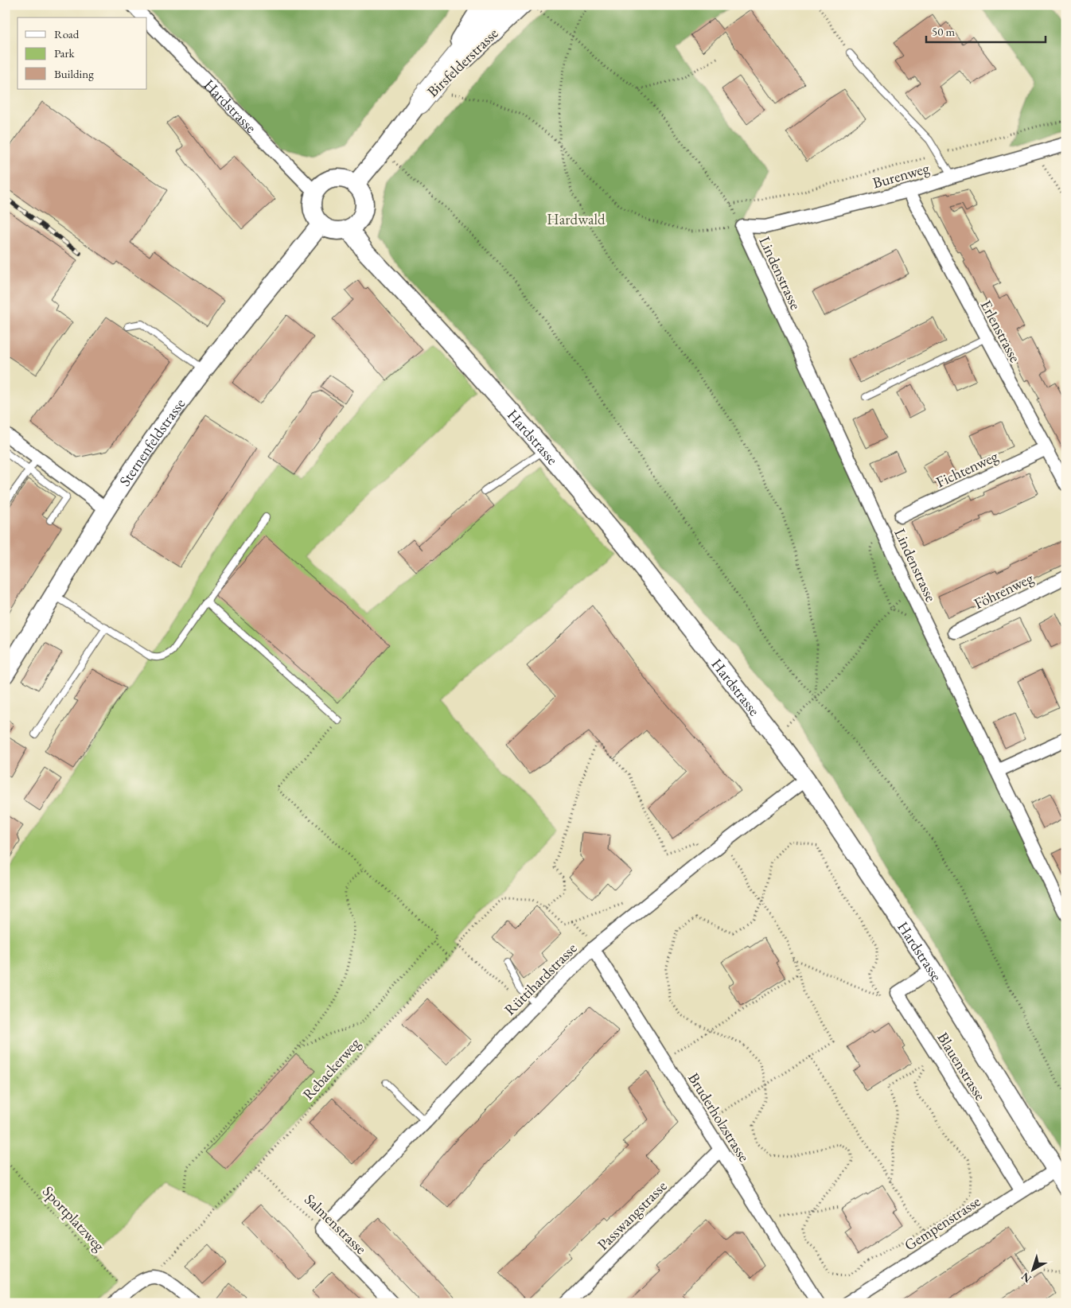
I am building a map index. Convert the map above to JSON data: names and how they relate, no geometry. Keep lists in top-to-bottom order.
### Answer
{
  "streets": {
    "street": [
      "Birsfelderstrasse",
      "Hardstrasse",
      "Burenweg",
      "Lindenstrasse",
      "Erlenstrasse",
      "Sternenfeldstrasse",
      "Fichtenweg",
      "Föhrenweg",
      "Rüttihardstrasse",
      "Blauenstrasse",
      "Bruderholzstrasse",
      "Passwangstrasse",
      "Gempenstrasse",
      "Salmenstrasse"
    ],
    "path": ["Rebackerweg", "Sportplatzweg"]
  },
  "crossings": [
    ["Birsfelderstrasse", "Hardstrasse"],
    ["Birsfelderstrasse", "Sternenfeldstrasse"],
    ["Hardstrasse", "Sternenfeldstrasse"],
    ["Hardstrasse", "Rüttihardstrasse"],
    ["Hardstrasse", "Blauenstrasse"],
    ["Hardstrasse", "Gempenstrasse"],
    ["Burenweg", "Lindenstrasse"],
    ["Burenweg", "Erlenstrasse"],
    ["Erlenstrasse", "Fichtenweg"],
    ["Rüttihardstrasse", "Bruderholzstrasse"],
    ["Rüttihardstrasse", "Salmenstrasse"],
    ["Blauenstrasse", "Gempenstrasse"],
    ["Rebackerweg", "Salmenstrasse"],
    ["Bruderholzstrasse", "Passwangstrasse"]
  ],
  "parks": ["Hardwald"],
  "legend": ["Road", "Park", "Building"],
  "scale_bar": "50 m",
  "north": "bottom left"
}
